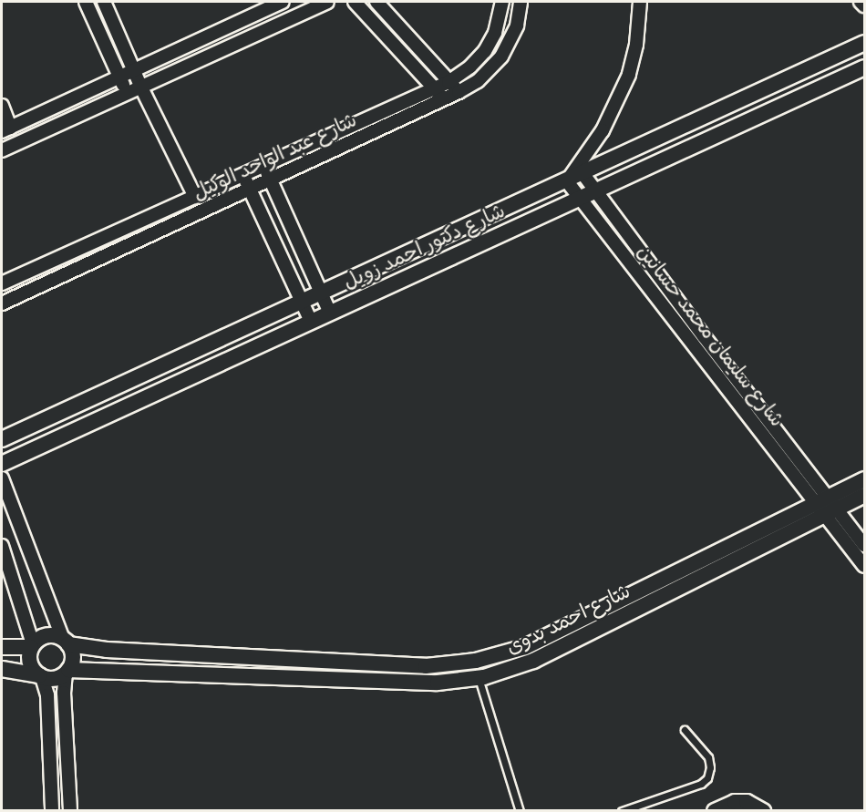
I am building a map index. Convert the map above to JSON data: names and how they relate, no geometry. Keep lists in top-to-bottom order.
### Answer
{
  "streets": {
    "street": [
      "شارع عبد الواحد الوكيل",
      "شارع دكتور احمد زويل",
      "شارع سليمان محمد حسانين",
      "شارع احمد بدوى"
    ]
  },
  "crossings": [
    ["شارع دكتور احمد زويل", "شارع سليمان محمد حسانين"],
    ["شارع سليمان محمد حسانين", "شارع احمد بدوى"]
  ]
}
